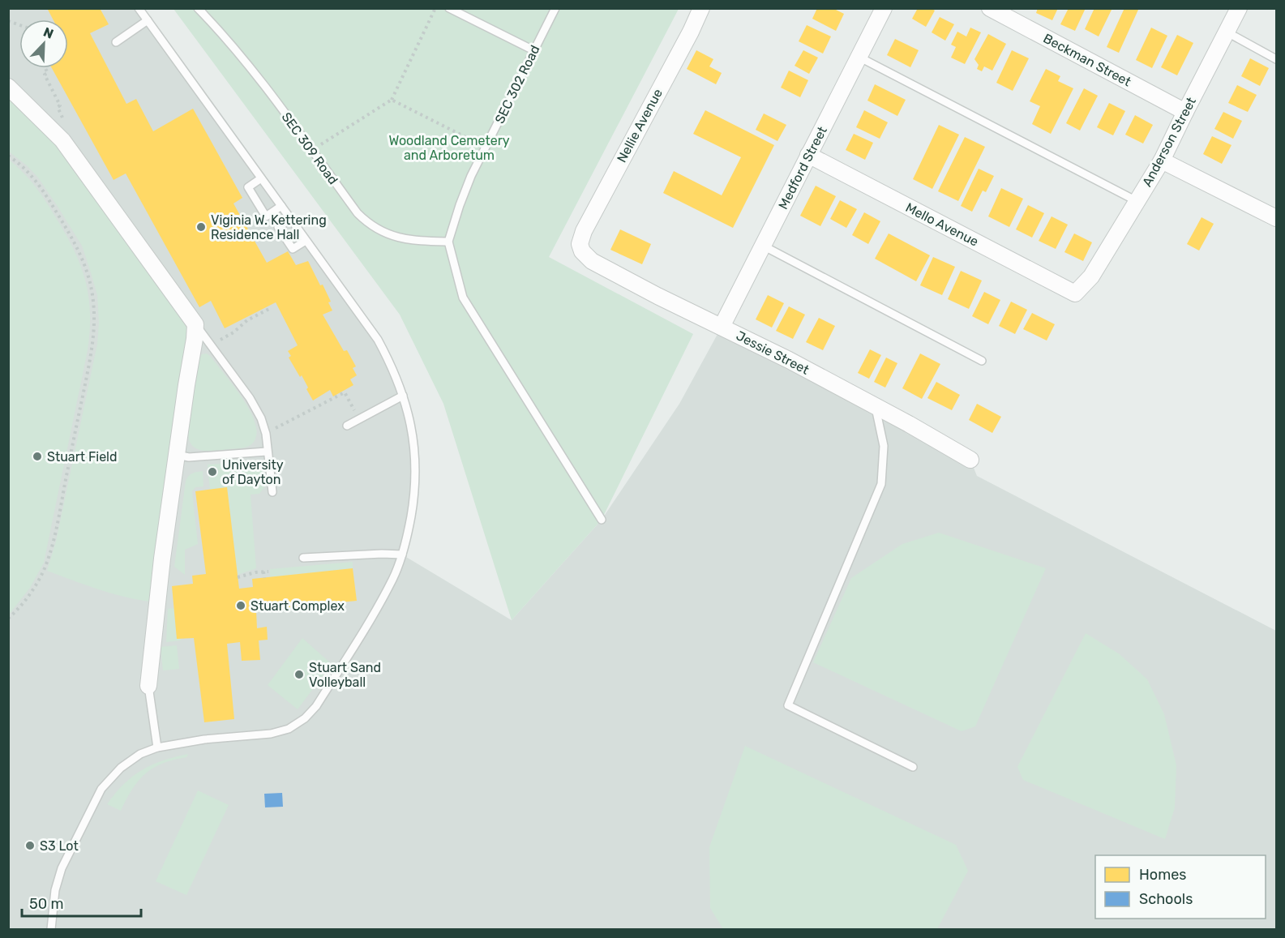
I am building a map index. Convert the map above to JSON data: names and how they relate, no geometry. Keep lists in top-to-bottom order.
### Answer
{
  "streets": {
    "street": [
      "Beckman Street",
      "Nellie Avenue",
      "Anderson Street",
      "Medford Street",
      "Mello Avenue",
      "Jessie Street"
    ],
    "lane": ["SEC 302 Road", "SEC 309 Road"]
  },
  "crossings": [
    ["Beckman Street", "Anderson Street"],
    ["SEC 302 Road", "SEC 309 Road"],
    ["Nellie Avenue", "Jessie Street"],
    ["Anderson Street", "Mello Avenue"],
    ["Medford Street", "Mello Avenue"],
    ["Medford Street", "Jessie Street"]
  ],
  "parks": ["Woodland Cemetery and Arboretum"],
  "places": [
    "Viginia W. Kettering Residence Hall",
    "Stuart Field",
    "University of Dayton",
    "Stuart Complex",
    "Stuart Sand Volleyball",
    "S3 Lot"
  ],
  "legend": ["Homes", "Schools"],
  "scale_bar": "50 m",
  "north": "top right"
}
